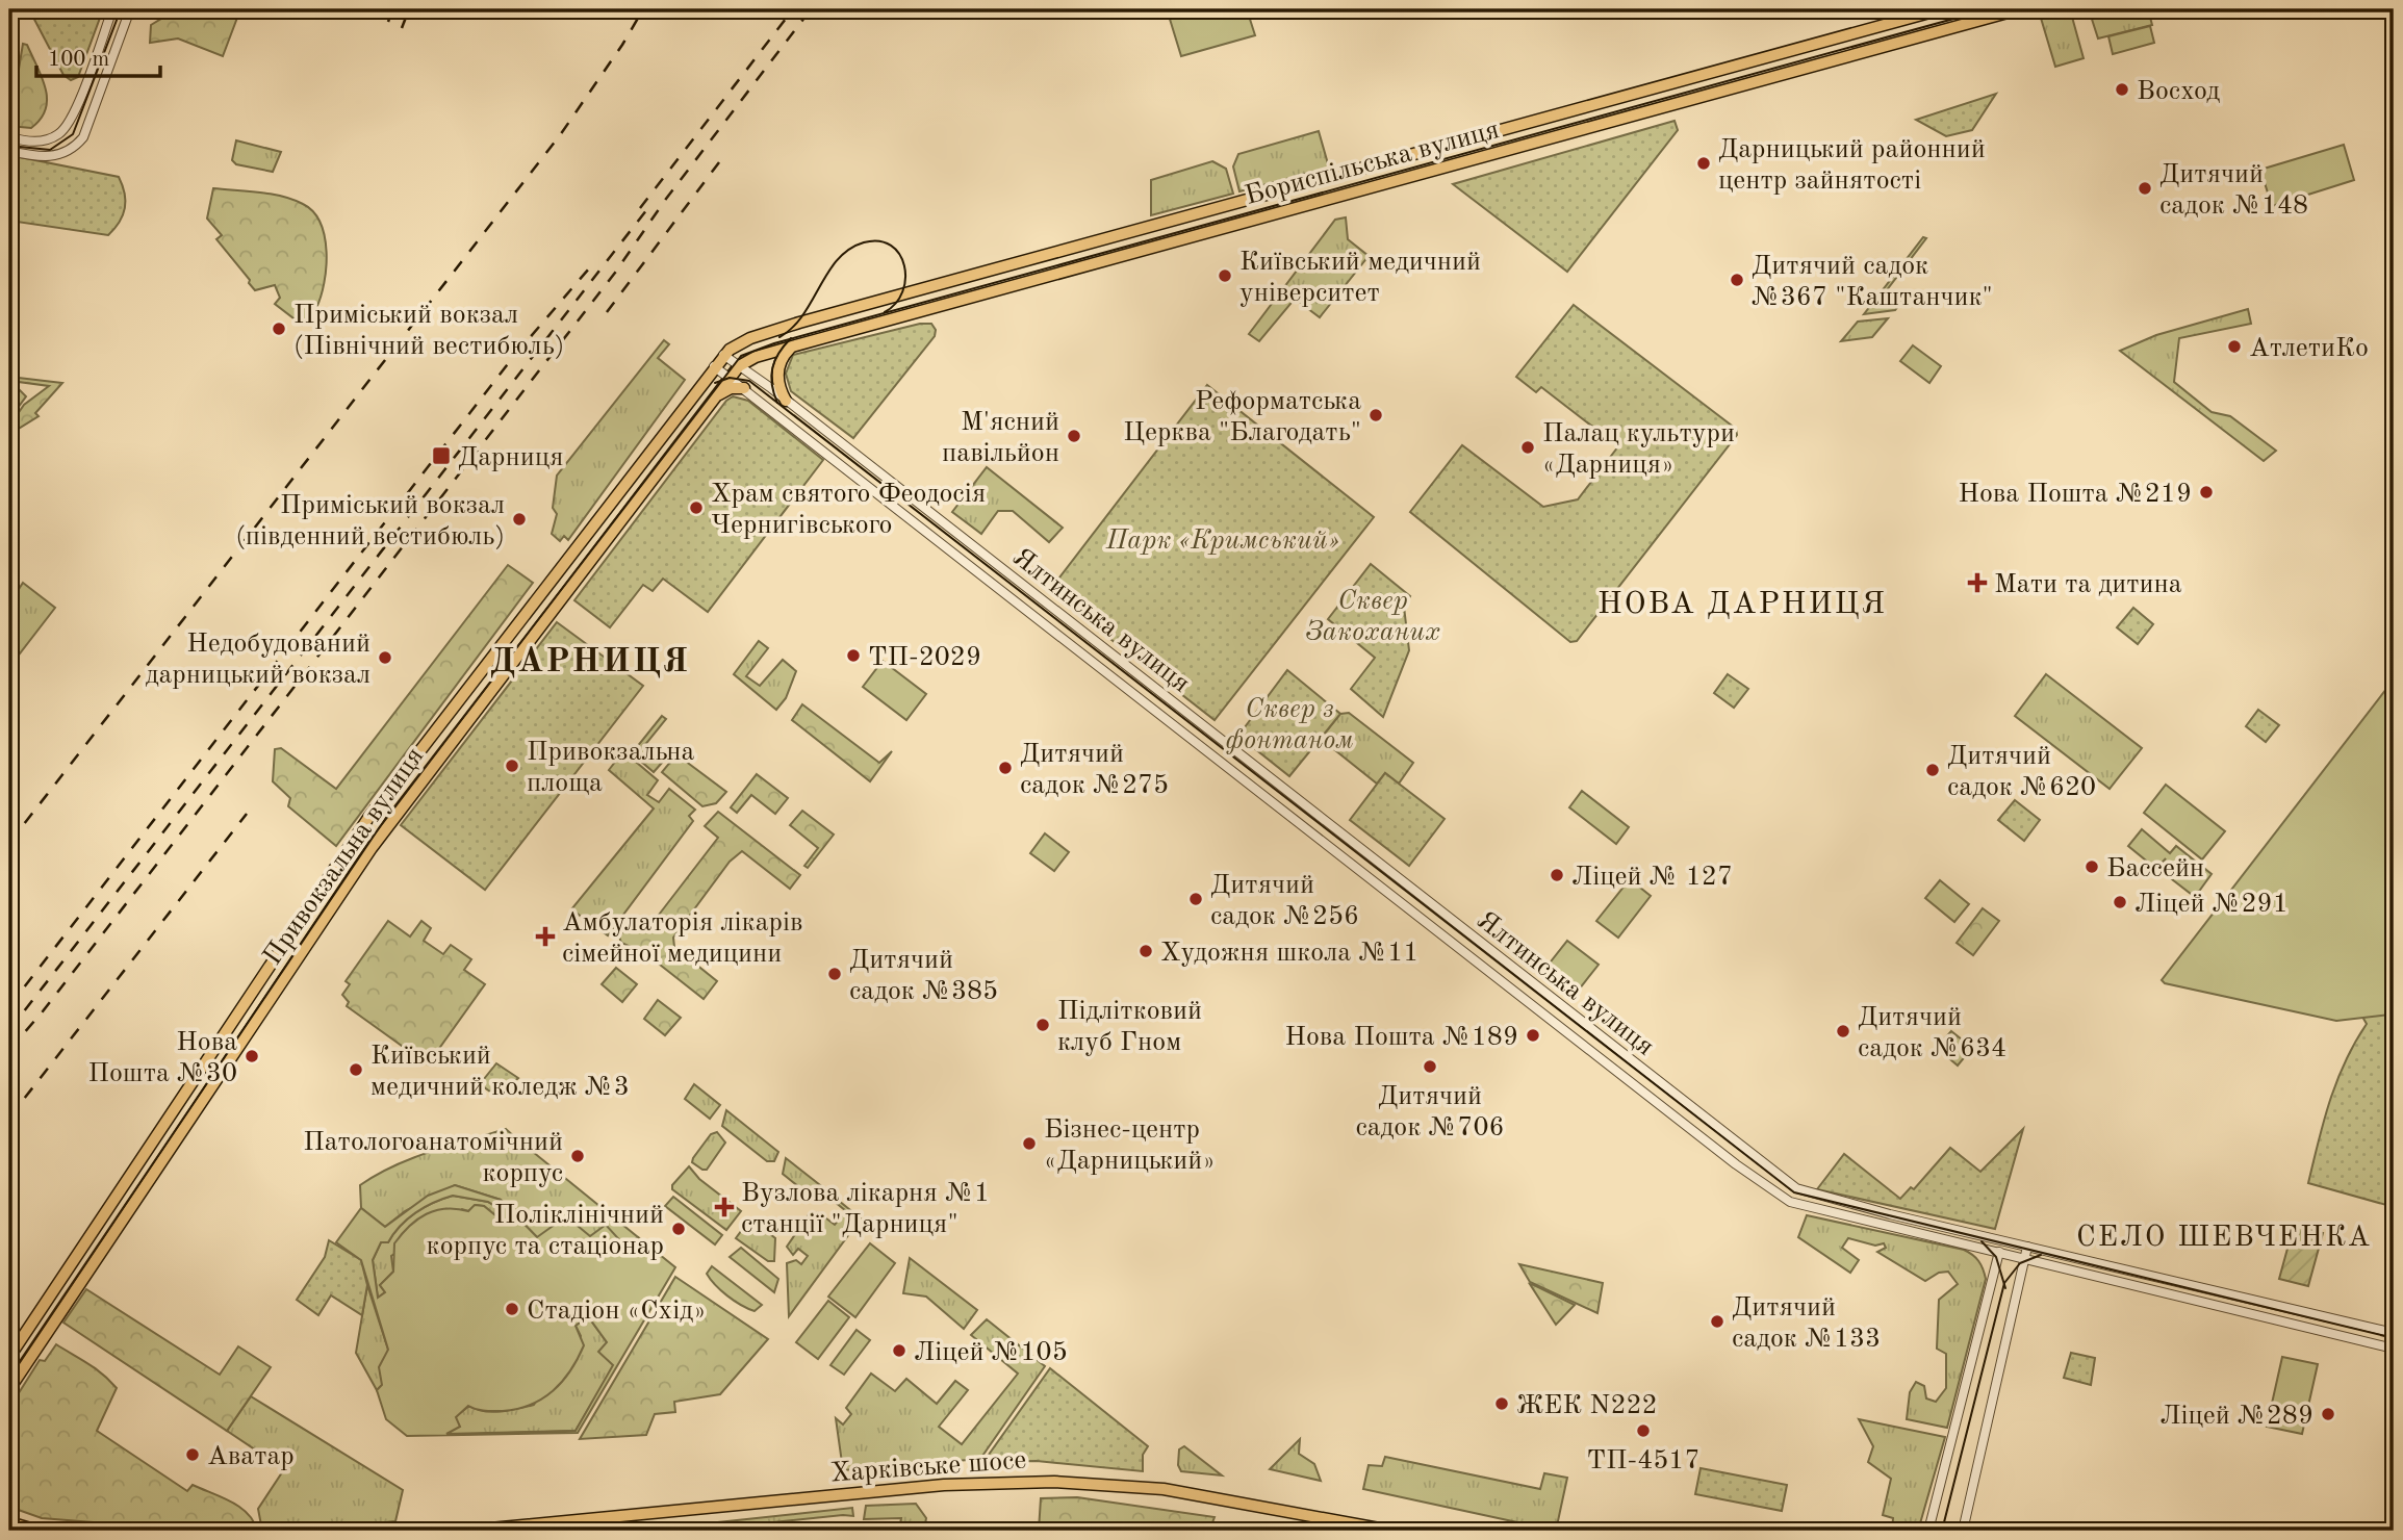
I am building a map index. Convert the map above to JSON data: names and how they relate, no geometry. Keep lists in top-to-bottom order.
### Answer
{
  "streets": {
    "main road": ["Бориспільська вулиця", "Привокзальна вулиця", "Харківське шосе"],
    "street": ["Ялтинська вулиця"]
  },
  "crossings": [
    ["Бориспільська вулиця", "Ялтинська вулиця"],
    ["Бориспільська вулиця", "Привокзальна вулиця"],
    ["Ялтинська вулиця", "Привокзальна вулиця"]
  ],
  "districts": ["НОВА ДАРНИЦЯ", "ДАРНИЦЯ", "СЕЛО ШЕВЧЕНКА"],
  "parks": ["Парк «Кримський»", "Сквер Закоханих", "Сквер з фонтаном"],
  "places": {
    "other": [
      "Восход",
      "Дарницький районний центр зайнятості",
      "Дитячий садок №148",
      "Київський медичний університет",
      "Дитячий садок №367 \"Каштанчик\"",
      "Приміський вокзал (Північний вестибюль)",
      "АтлетиКо",
      "Реформатська Церква \"Благодать\"",
      "М'ясний павільйон",
      "Палац культури «Дарниця»",
      "Нова Пошта №219",
      "Храм святого Феодосія Чернигівського",
      "Приміський вокзал (південний вестибюль)",
      "ТП-2029",
      "Недобудований дарницький вокзал",
      "Привокзальна площа",
      "Дитячий садок №275",
      "Дитячий садок №620",
      "Бассейн",
      "Ліцей № 127",
      "Дитячий садок №256",
      "Ліцей №291",
      "Художня школа №11",
      "Дитячий садок №385",
      "Підлітковий клуб Гном",
      "Дитячий садок №634",
      "Нова Пошта №189",
      "Нова Пошта №30",
      "Дитячий садок №706",
      "Київський медичний коледж №3",
      "Бізнес-центр «Дарницький»",
      "Патологоанатомічний корпус",
      "Поліклінічний корпус та стаціонар",
      "Стадіон «Схід»",
      "Дитячий садок №133",
      "Ліцей №105",
      "ЖЕК N222",
      "Ліцей №289",
      "ТП-4517",
      "Аватар"
    ],
    "transit": ["Дарниця"],
    "health": ["Мати та дитина", "Амбулаторія лікарів сімейної медицини", "Вузлова лікарня №1 станції \"Дарниця\""]
  },
  "scale_bar": "100 m"
}
